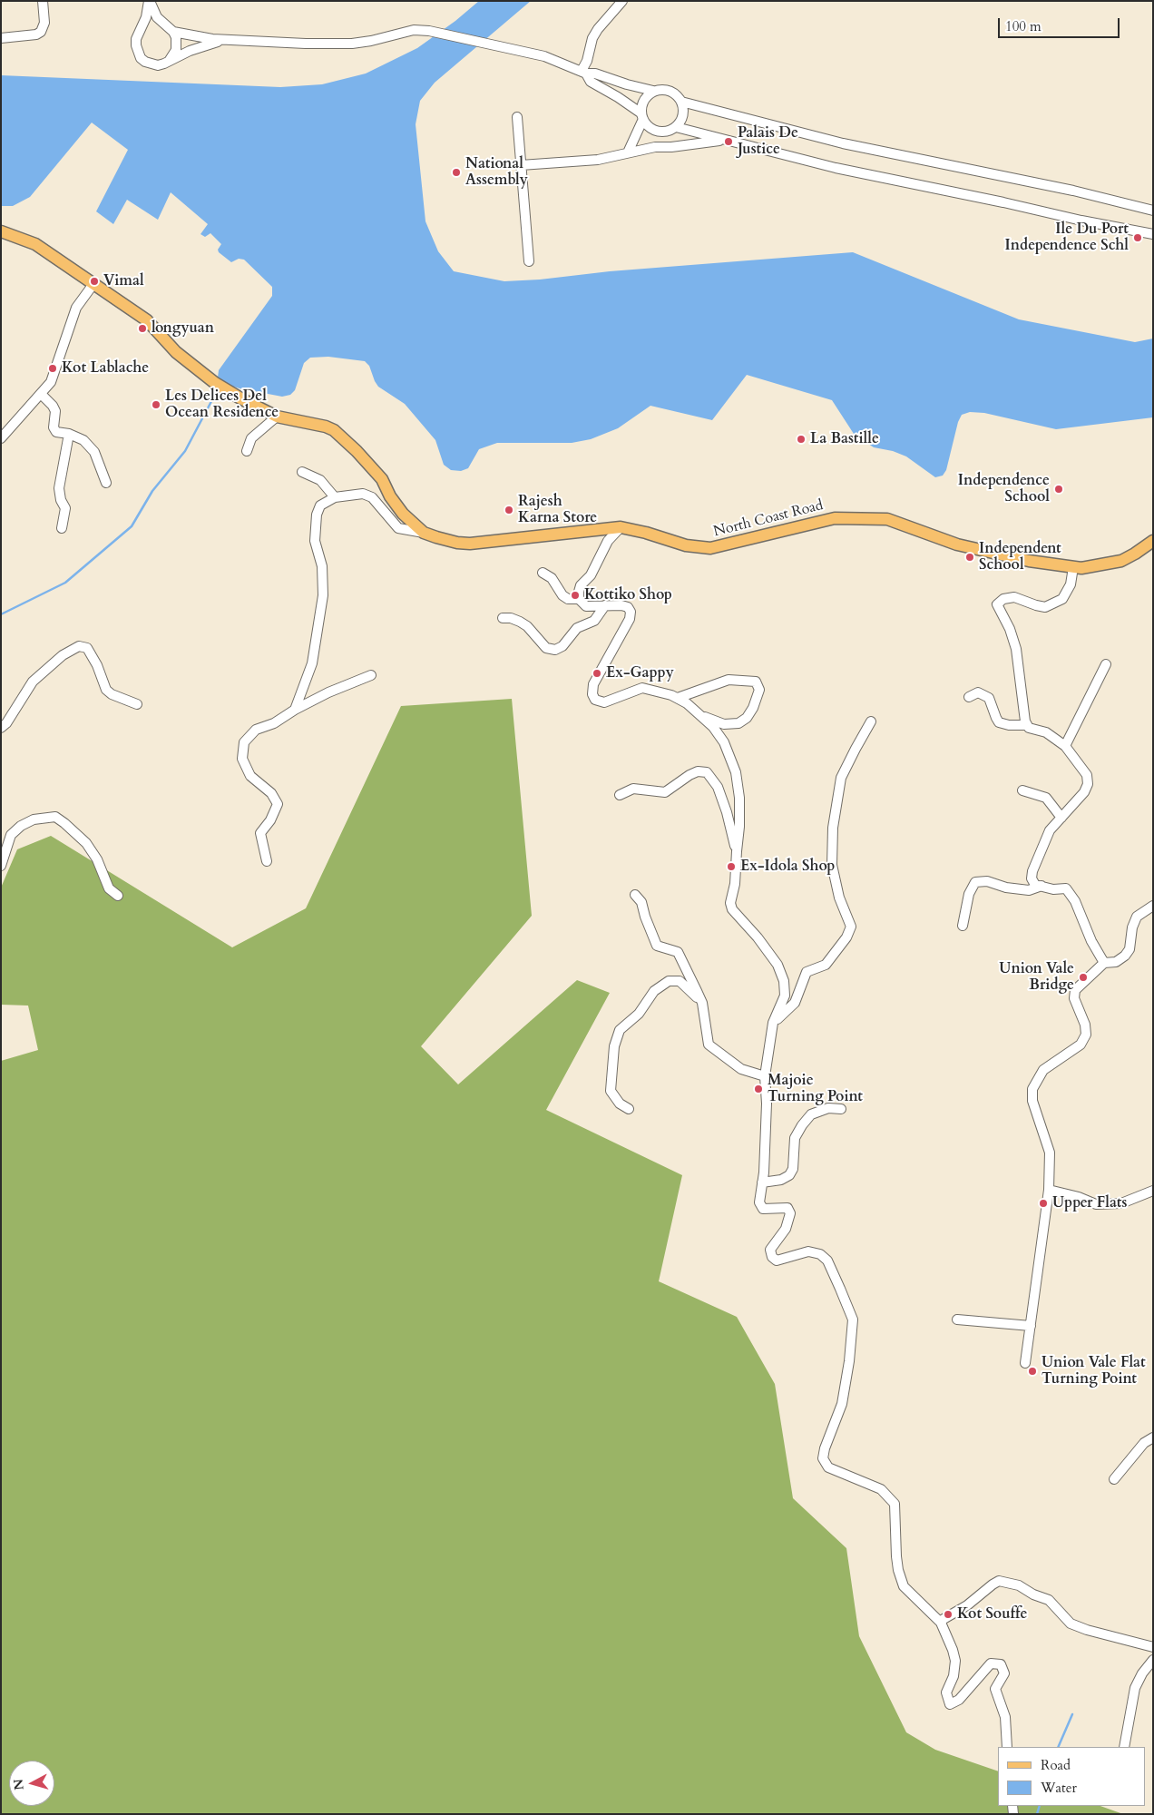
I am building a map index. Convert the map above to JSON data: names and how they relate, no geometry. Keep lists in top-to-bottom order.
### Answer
{
  "streets": {
    "main road": ["North Coast Road"]
  },
  "places": [
    "Palais De Justice",
    "National Assembly",
    "Ile Du Port Independence Schl",
    "Vimal",
    "longyuan",
    "Kot Lablache",
    "Les Delices Del Ocean Residence",
    "La Bastille",
    "Independence School",
    "Rajesh Karna Store",
    "Independent School",
    "Kottiko Shop",
    "Ex-Gappy",
    "Ex-Idola Shop",
    "Union Vale Bridge",
    "Majoie Turning Point",
    "Upper Flats",
    "Union Vale Flat Turning Point",
    "Kot Souffe"
  ],
  "legend": ["Road", "Water"],
  "scale_bar": "100 m",
  "north": "left"
}
